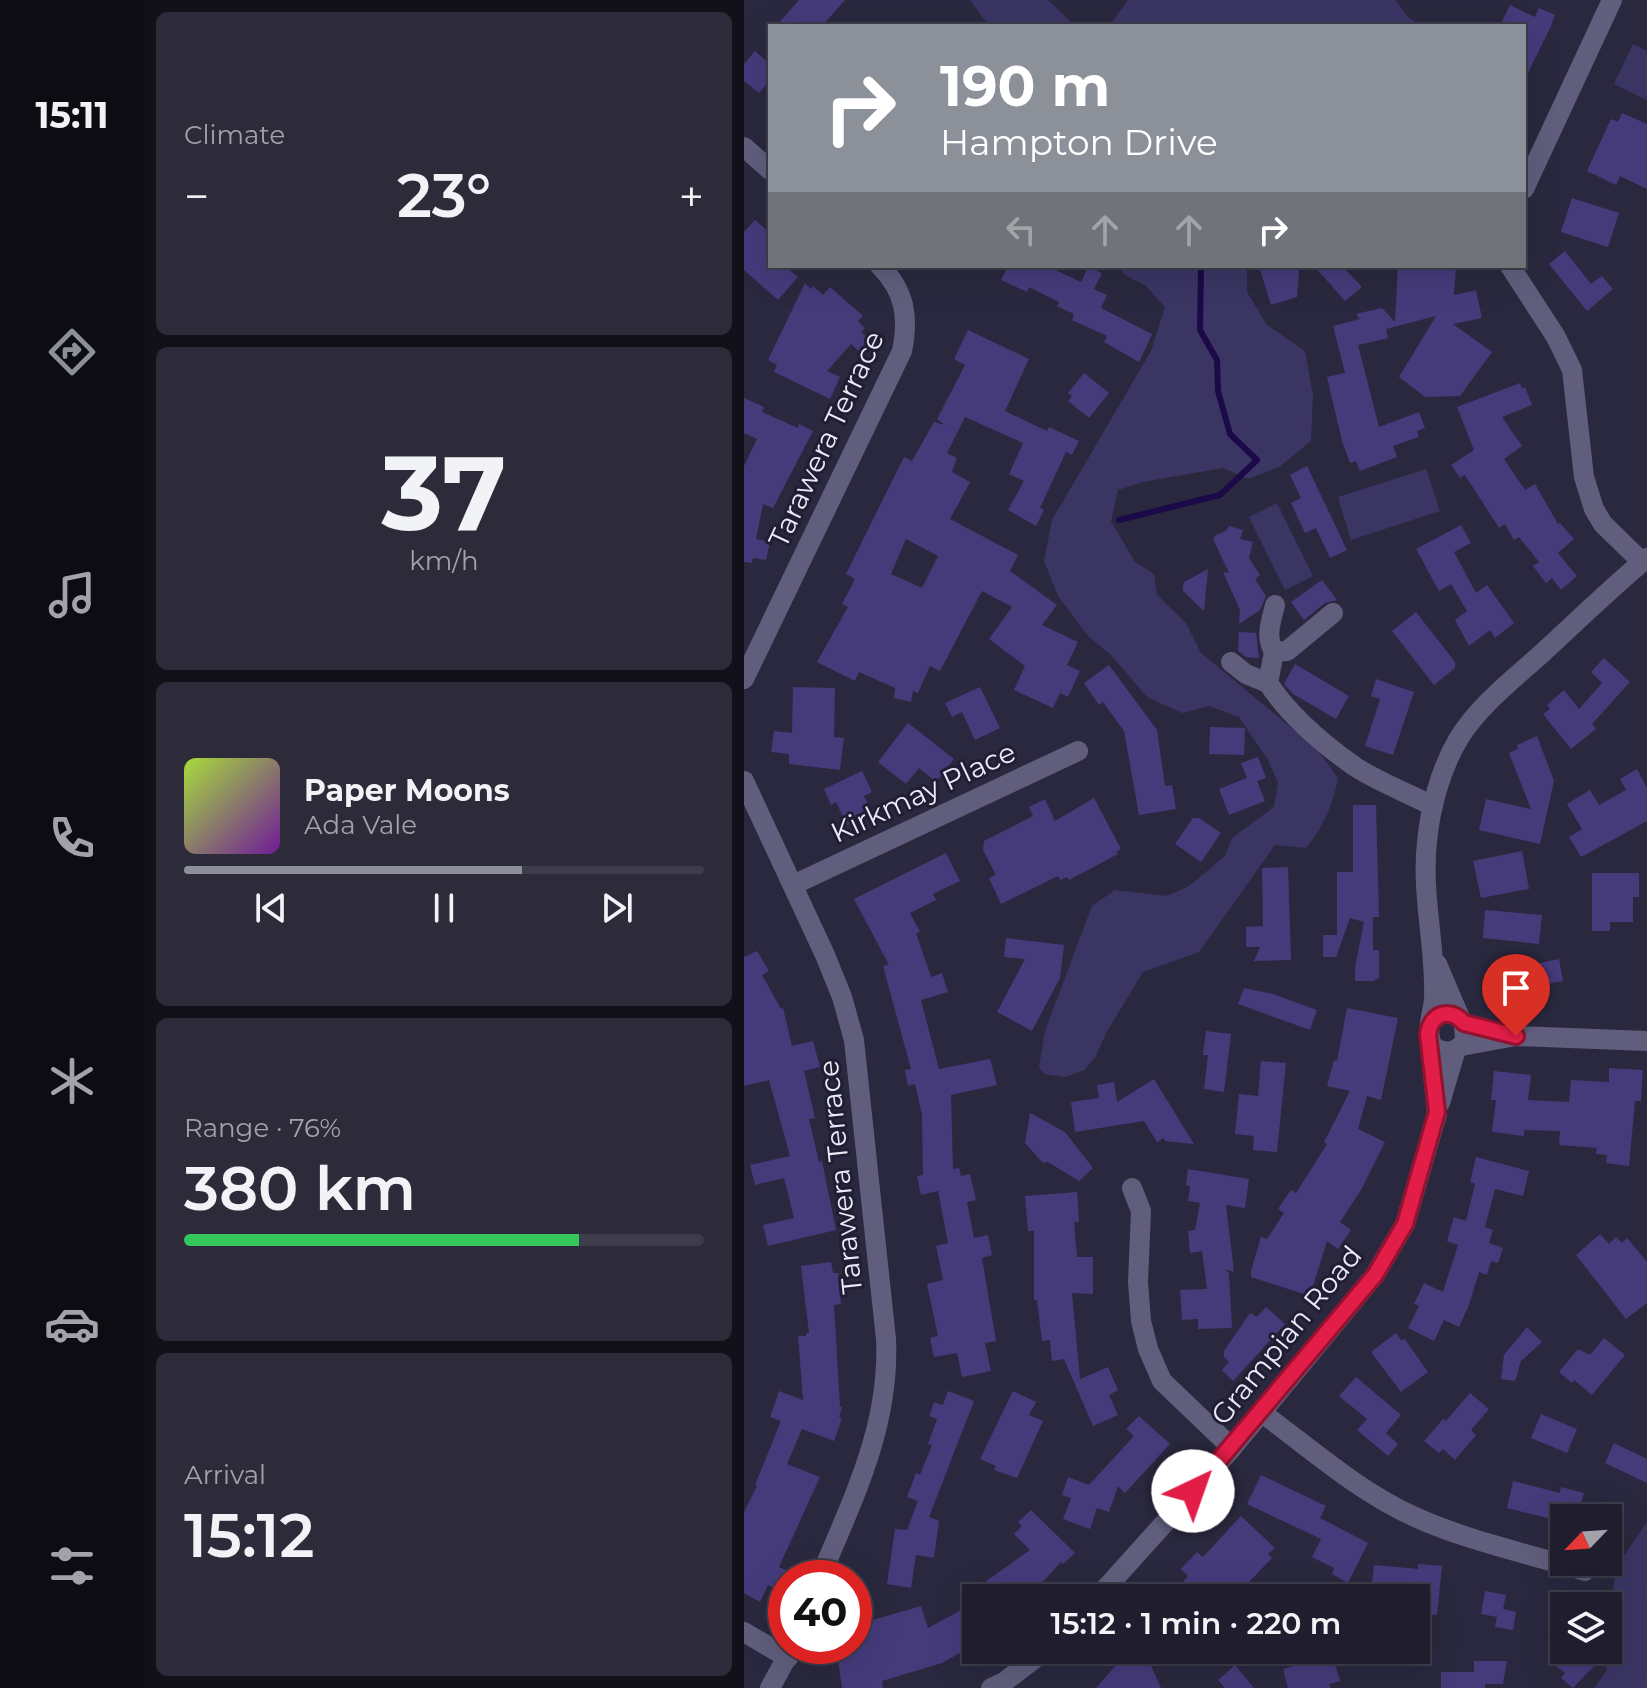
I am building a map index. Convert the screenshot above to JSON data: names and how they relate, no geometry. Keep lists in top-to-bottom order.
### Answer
{
  "streets": {
    "street": ["Tarawera Terrace", "Kirkmay Place", "Grampian Road"]
  },
  "crossings": [
    ["Tarawera Terrace", "Kirkmay Place"]
  ],
  "north": "bottom left",
  "page": {
    "tabs": "15:11",
    "tile": [
      "Climate",
      ["37", "km/h"],
      ["Range · 76%", "380 km"],
      ["Arrival", "15:12"]
    ],
    "turn": ["190 m", "Hampton Drive"],
    "heat": ["−", "23°", "+"],
    "song": ["Paper Moons", "Ada Vale"],
    "limit": "40",
    "trip": "15:12 · 1 min · 220 m"
  }
}
